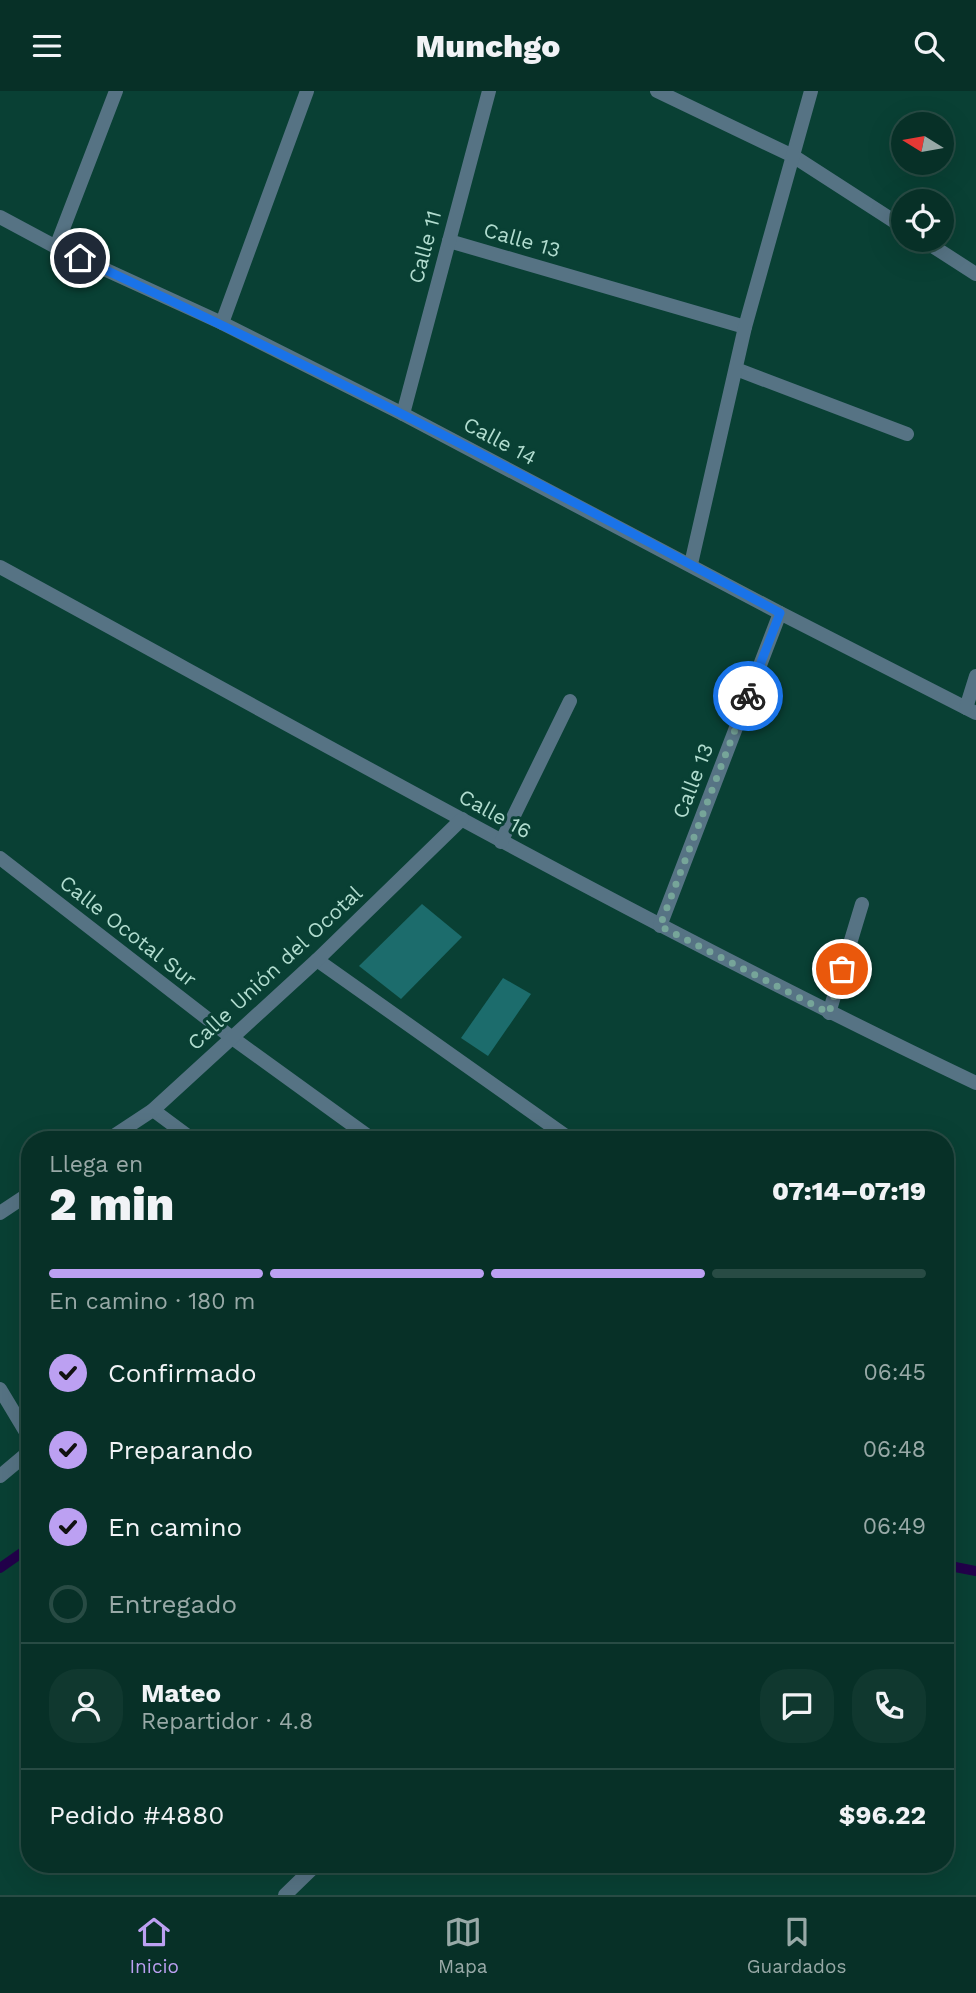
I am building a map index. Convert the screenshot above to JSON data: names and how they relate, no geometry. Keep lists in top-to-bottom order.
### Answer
{
  "streets": {
    "street": [
      "Calle 13",
      "Calle 11",
      "Calle 14",
      "Calle 16",
      "Calle Ocotal Sur",
      "Calle Unión del Ocotal"
    ]
  },
  "crossings": [
    ["Calle 13", "Calle 11"],
    ["Calle 13", "Calle 14"],
    ["Calle 13", "Calle 16"],
    ["Calle 11", "Calle 14"],
    ["Calle 16", "Calle Unión del Ocotal"],
    ["Calle Ocotal Sur", "Calle Unión del Ocotal"]
  ],
  "north": "left",
  "page": {
    "header": "Munchgo",
    "heading": ["2 min", "Llega en", "07:14–07:19"],
    "panel": [
      "Mateo",
      "Repartidor · 4.8",
      "Pedido #4880",
      "$96.22"
    ],
    "bar": "En camino · 180 m",
    "list": [
      ["Confirmado", "06:45"],
      ["Preparando", "06:48"],
      ["En camino", "06:49"],
      "Entregado"
    ],
    "tabs": ["Inicio", "Mapa", "Guardados"]
  }
}
